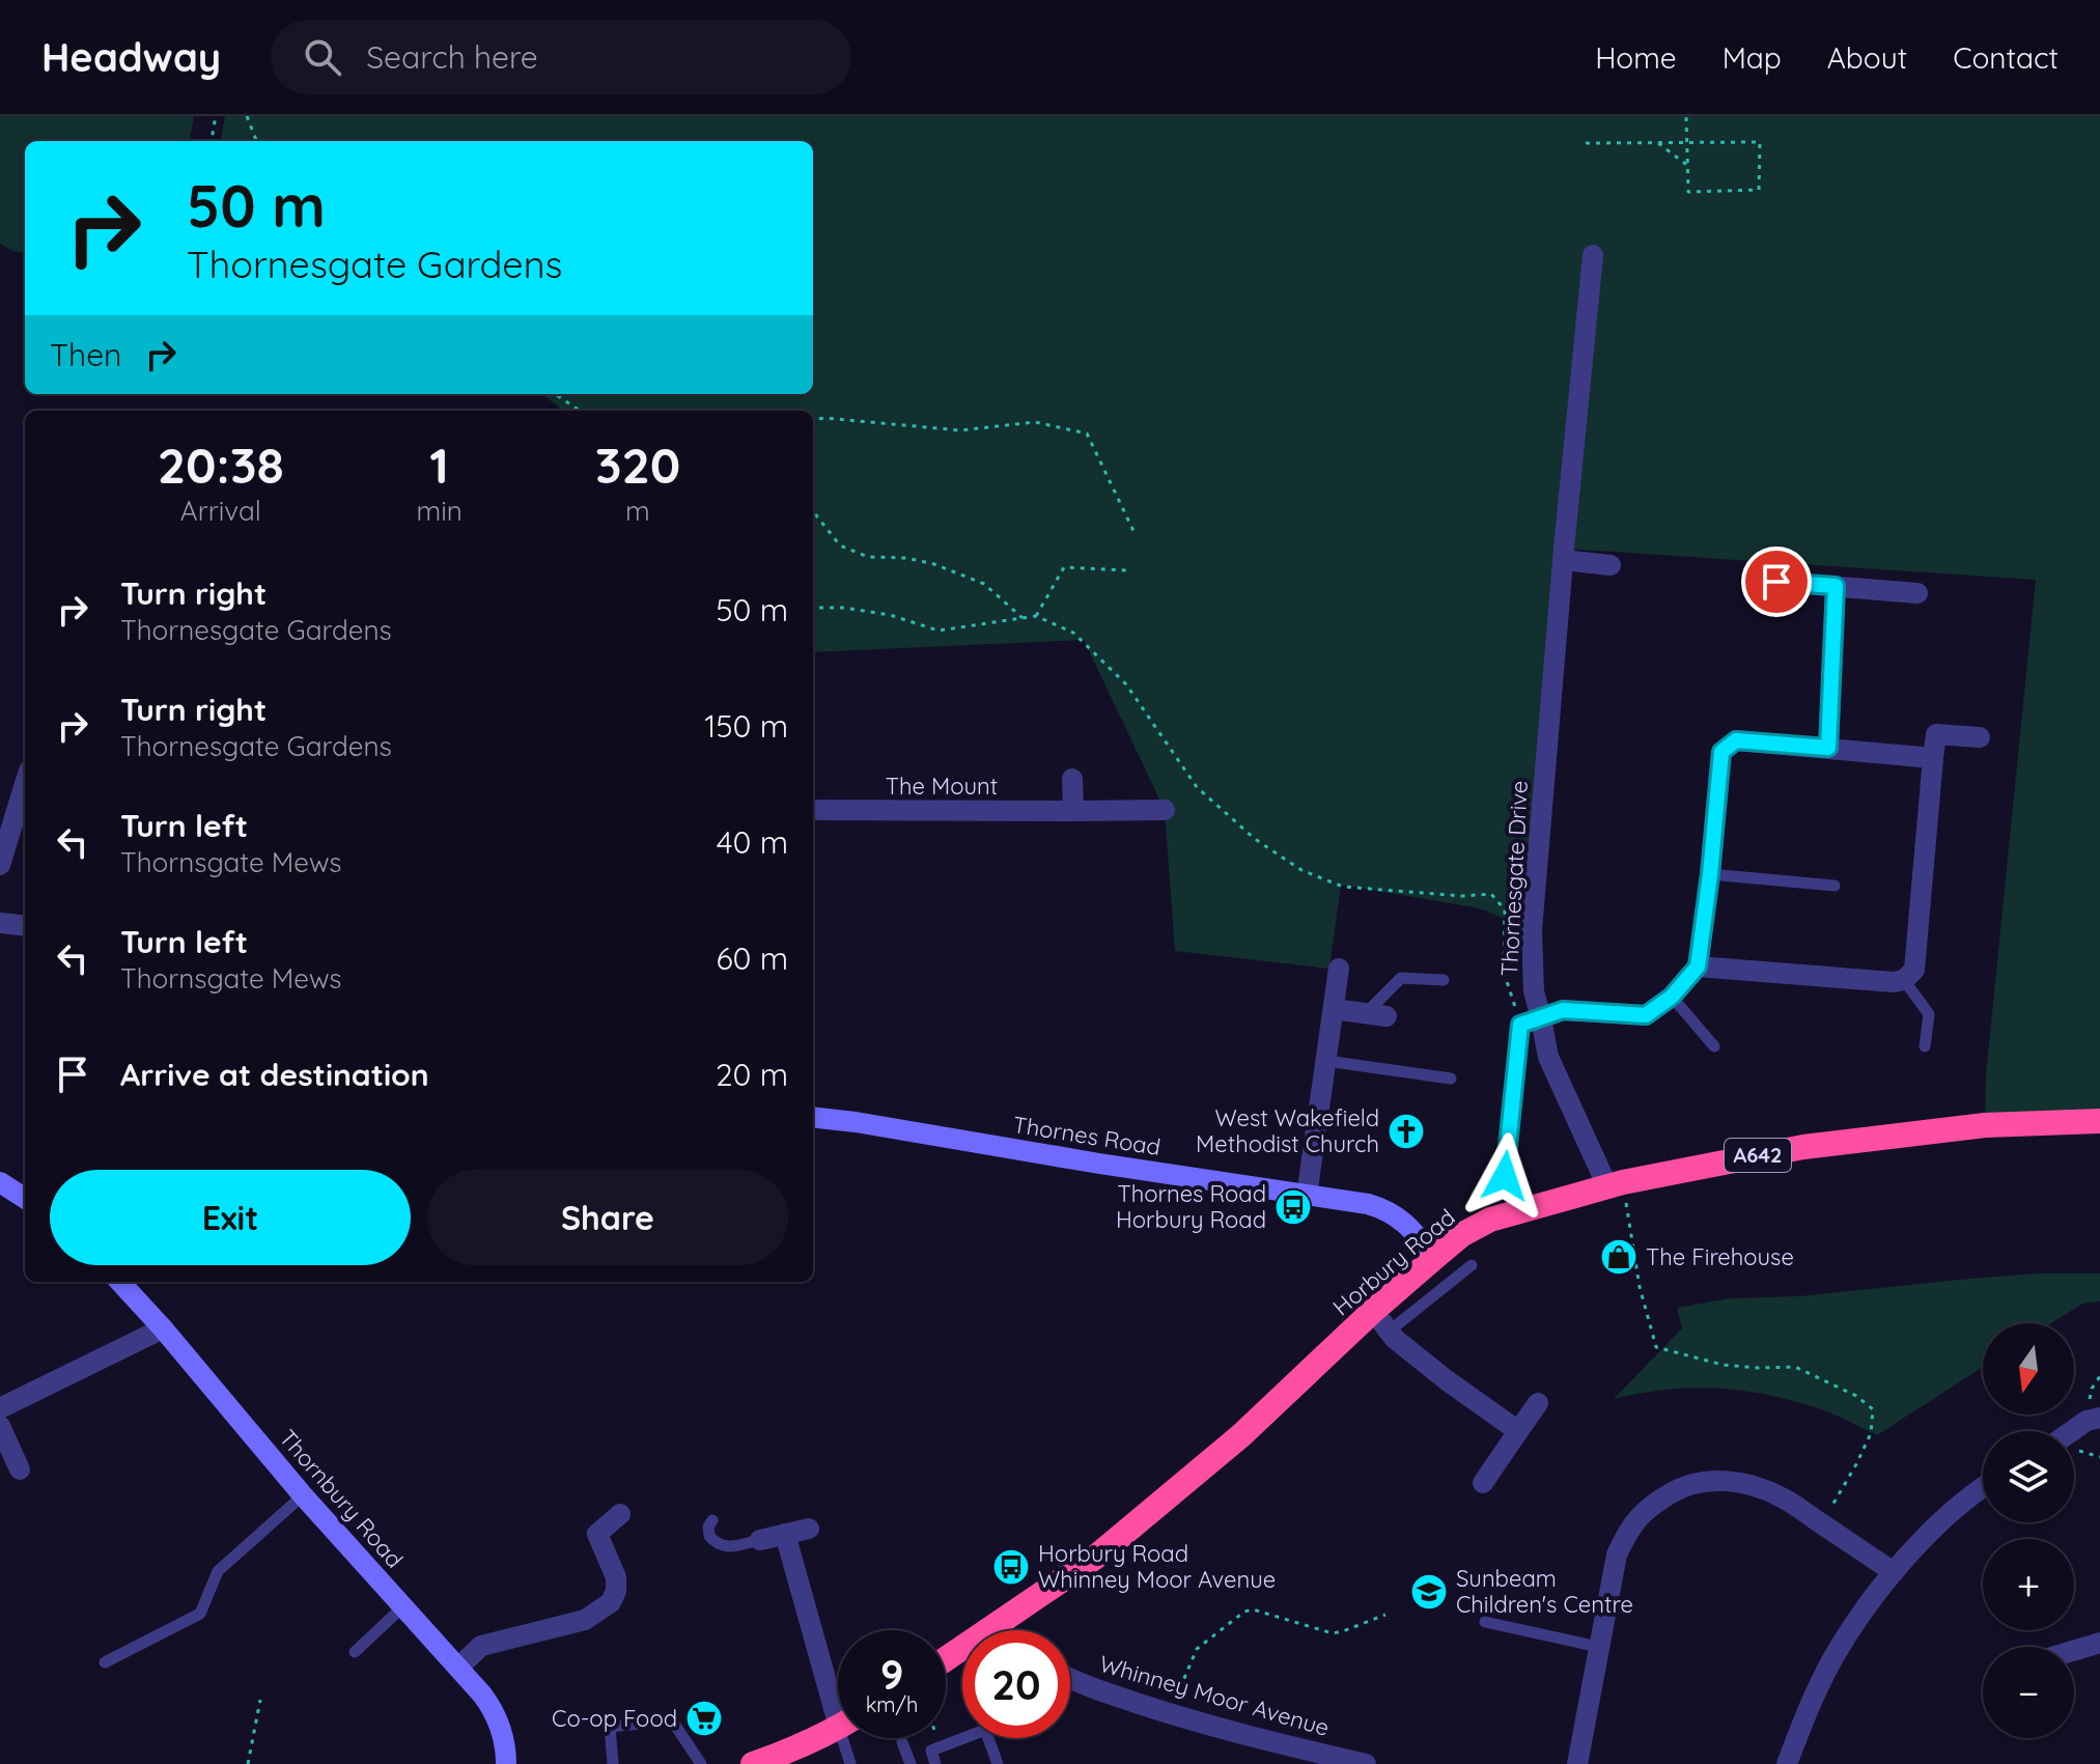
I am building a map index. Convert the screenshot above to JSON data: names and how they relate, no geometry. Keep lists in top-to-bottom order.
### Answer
{
  "streets": {
    "highway": ["A642", "Horbury Road"],
    "main road": ["Thornes Road", "Thornbury Road"],
    "street": ["The Mount", "Thornesgate Drive", "Whinney Moor Avenue"]
  },
  "crossings": [
    ["Thornesgate Drive", "Horbury Road"],
    ["Thornes Road", "Horbury Road"]
  ],
  "places": {
    "church": ["West Wakefield Methodist Church"],
    "bus stop": ["Thornes Road Horbury Road", "Horbury Road Whinney Moor Avenue"],
    "shop": ["The Firehouse"],
    "school or university": ["Sunbeam Children's Centre"],
    "supermarket": ["Co-op Food"]
  },
  "north": "bottom",
  "page": {
    "header": "Headway",
    "search": "Search here",
    "nav": [
      "Home",
      "Map",
      "About",
      "Contact"
    ],
    "turn": ["50 m", "Thornesgate Gardens"],
    "then": "Then",
    "eta": [
      "20:38",
      "Arrival",
      "1",
      "min",
      "320",
      "m"
    ],
    "list": [
      {
        "name": "Turn right",
        "note": "Thornesgate Gardens",
        "value": "50 m"
      },
      {
        "name": "Turn right",
        "note": "Thornesgate Gardens",
        "value": "150 m"
      },
      {
        "name": "Turn left",
        "note": "Thornsgate Mews",
        "value": "40 m"
      },
      {
        "name": "Turn left",
        "note": "Thornsgate Mews",
        "value": "60 m"
      },
      {
        "name": "Arrive at destination",
        "value": "20 m"
      }
    ],
    "buttons": ["Exit", "Share"],
    "map_buttons": ["+", "−"],
    "speed": "9 km/h",
    "limit": "20"
  }
}
